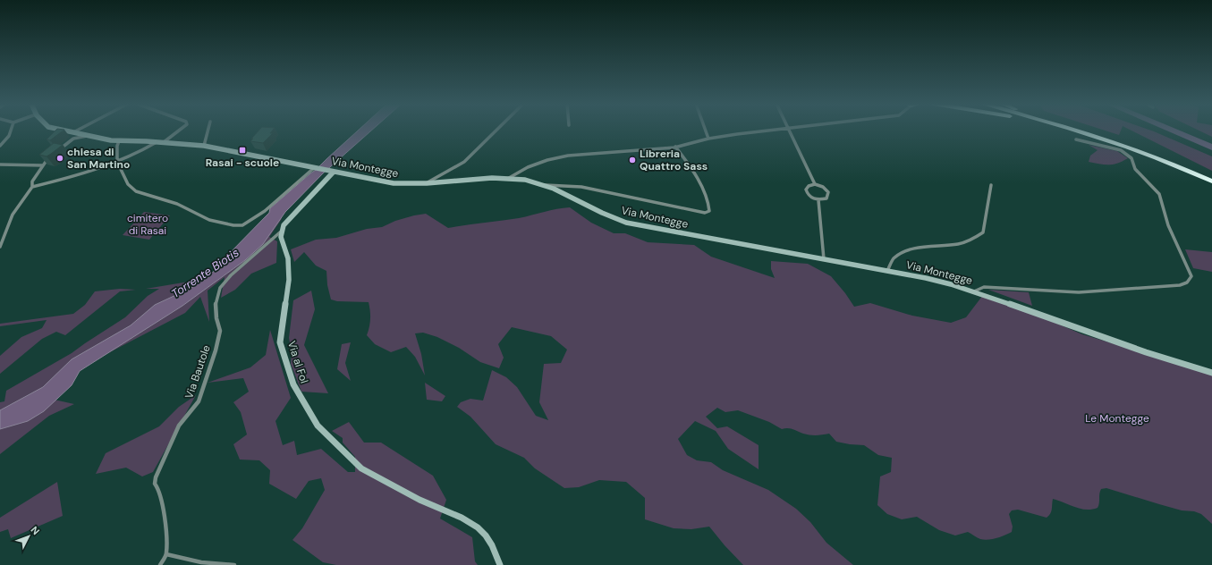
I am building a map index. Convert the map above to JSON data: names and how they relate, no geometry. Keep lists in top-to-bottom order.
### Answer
{
  "streets": {
    "street": ["Via Montegge", "Via al Fol", "Via Bautole"]
  },
  "crossings": [
    ["Via al Fol", "Via Bautole"]
  ],
  "water": ["Torrente Biotis"],
  "parks": ["cimitero di Rasai", "Le Montegge"],
  "places": {
    "transit": ["Rasai - scuole"],
    "other": ["chiesa di San Martino", "Libreria Quattro Sass"]
  },
  "north": "top right"
}
